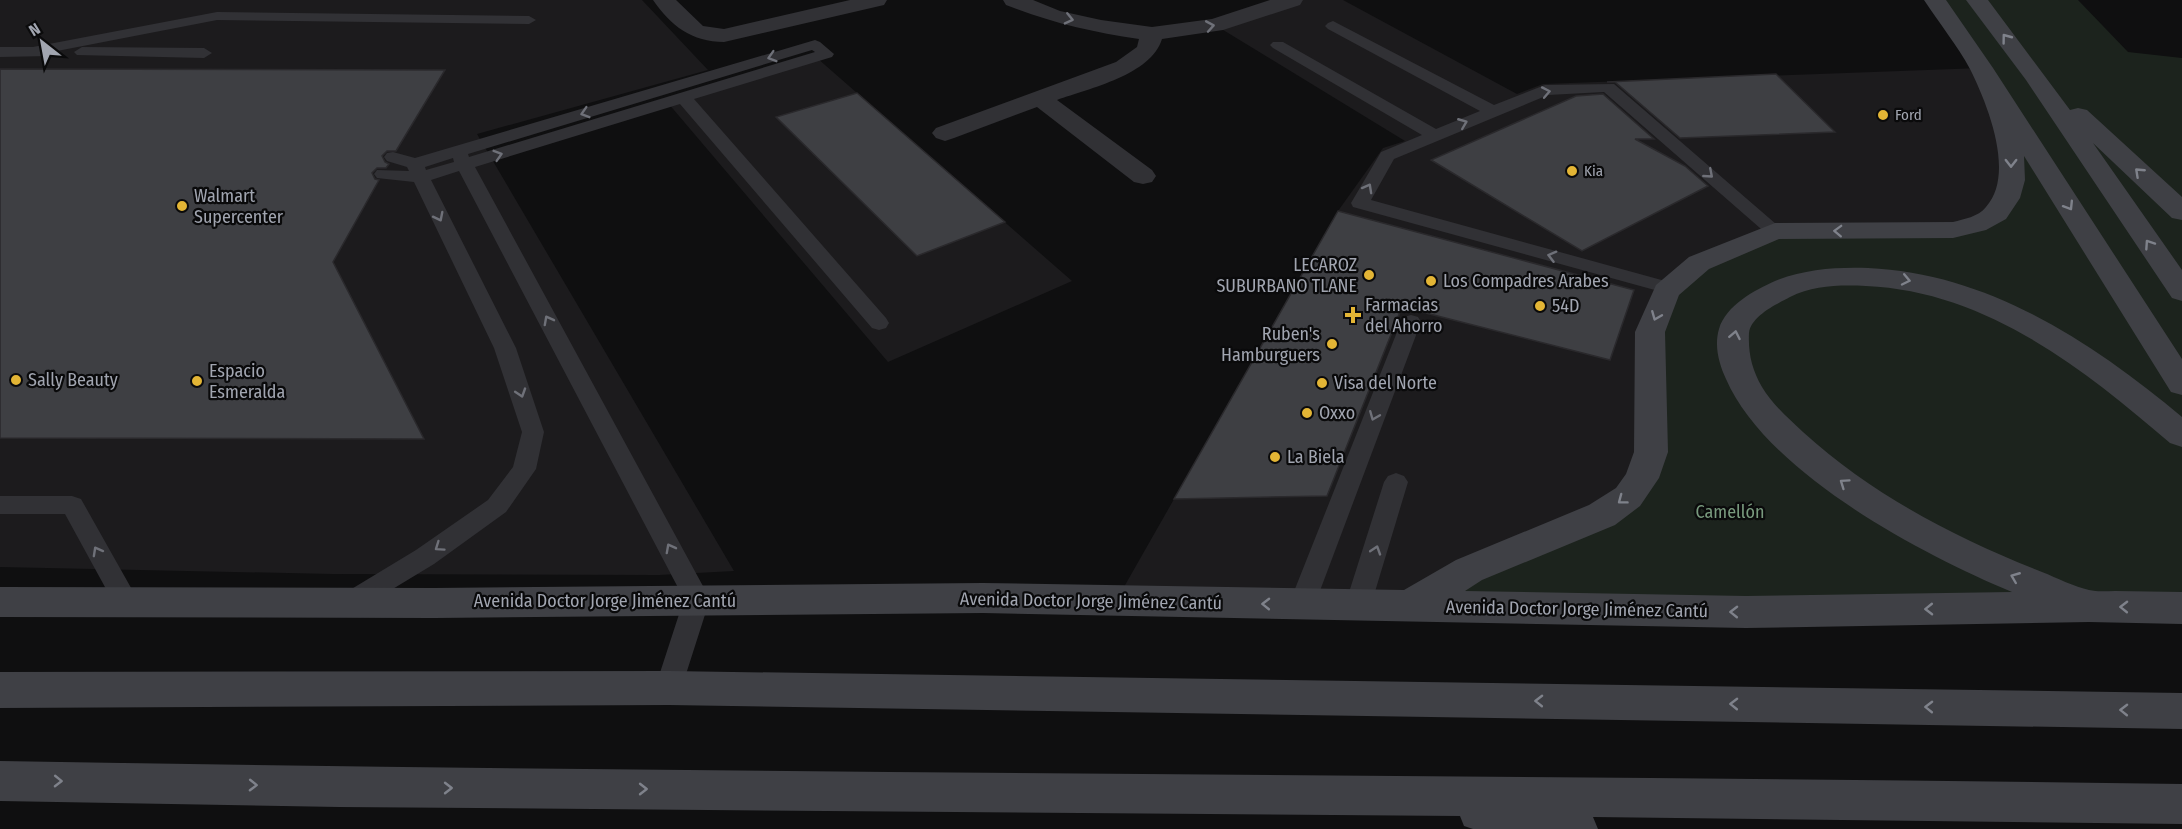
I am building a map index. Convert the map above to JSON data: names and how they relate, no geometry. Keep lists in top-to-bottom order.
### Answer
{
  "streets": {
    "main road": ["Avenida Doctor Jorge Jiménez Cantú"]
  },
  "parks": ["Camellón"],
  "places": {
    "other": [
      "Ford",
      "Kia",
      "Walmart Supercenter",
      "LECAROZ SUBURBANO TLANE",
      "Los Compadres Arabes",
      "54D",
      "Ruben's Hamburguers",
      "Sally Beauty",
      "Espacio Esmeralda",
      "Visa del Norte",
      "Oxxo",
      "La Biela"
    ],
    "health": ["Farmacias del Ahorro"]
  },
  "north": "top left"
}
